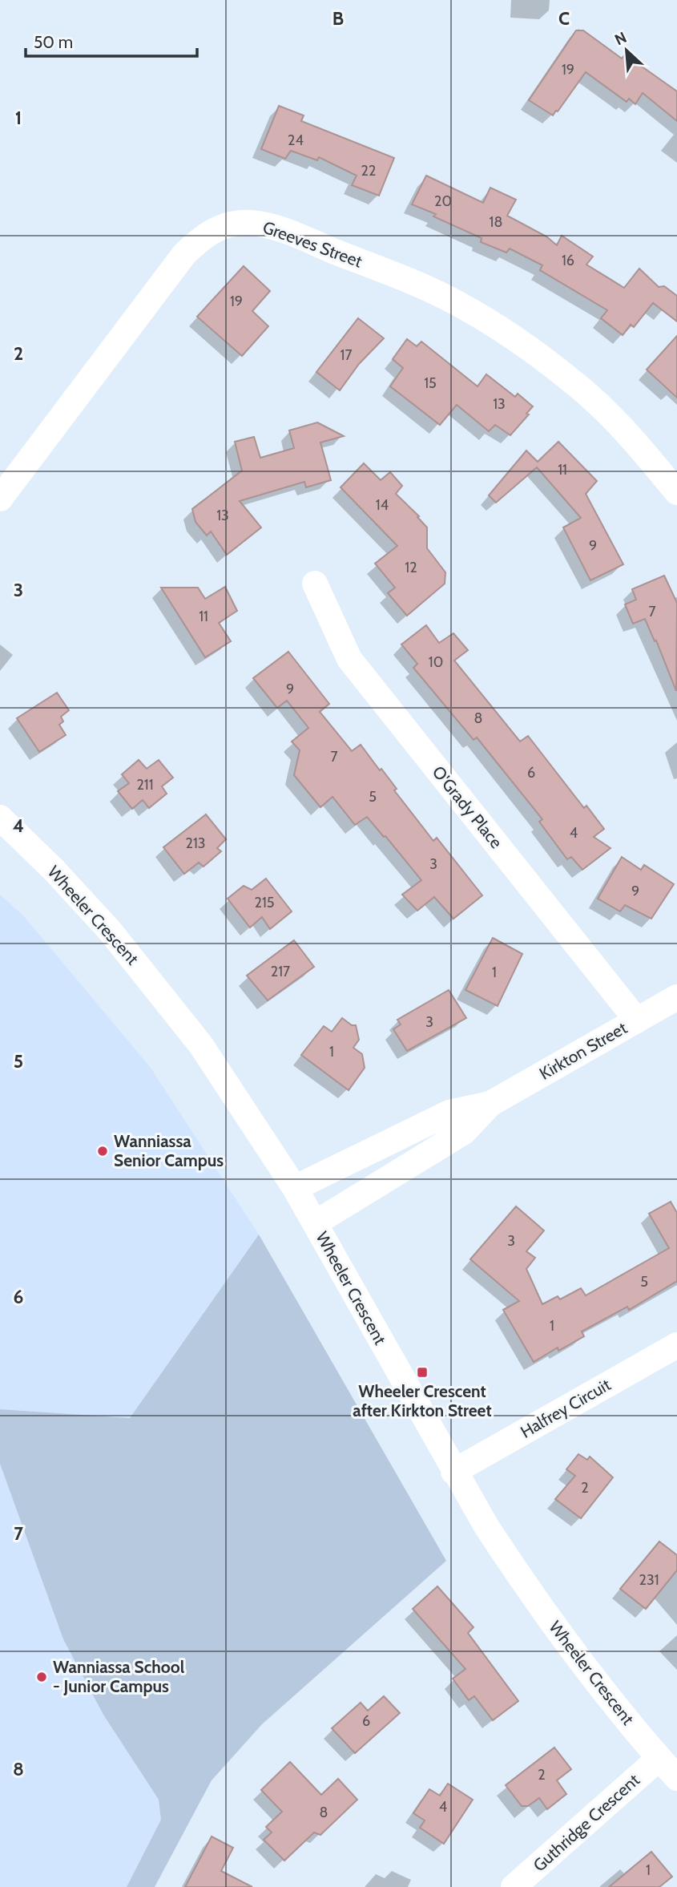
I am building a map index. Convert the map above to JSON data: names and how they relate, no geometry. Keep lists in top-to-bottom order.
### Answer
{
  "streets": {
    "street": [
      "Greeves Street",
      "O'Grady Place",
      "Wheeler Crescent",
      "Kirkton Street",
      "Halfrey Circuit",
      "Guthridge Crescent"
    ]
  },
  "crossings": [
    ["O'Grady Place", "Kirkton Street"],
    ["Wheeler Crescent", "Kirkton Street"],
    ["Wheeler Crescent", "Halfrey Circuit"],
    ["Wheeler Crescent", "Guthridge Crescent"]
  ],
  "places": {
    "other": ["Wanniassa Senior Campus", "Wanniassa School - Junior Campus"],
    "transit": ["Wheeler Crescent after Kirkton Street"]
  },
  "house_numbers": [
    "19",
    "24",
    "22",
    "20",
    "18",
    "16",
    "19",
    "17",
    "15",
    "13",
    "11",
    "14",
    "13",
    "9",
    "12",
    "7",
    "11",
    "10",
    "9",
    "8",
    "7",
    "6",
    "211",
    "5",
    "4",
    "213",
    "3",
    "9",
    "215",
    "217",
    "1",
    "3",
    "1",
    "3",
    "5",
    "1",
    "2",
    "231",
    "6",
    "2",
    "4",
    "8",
    "1"
  ],
  "scale_bar": "50 m",
  "north": "top left",
  "grid": {
    "columns": ["B", "C"],
    "rows": [
      "1",
      "2",
      "3",
      "4",
      "5",
      "6",
      "7",
      "8"
    ]
  }
}
